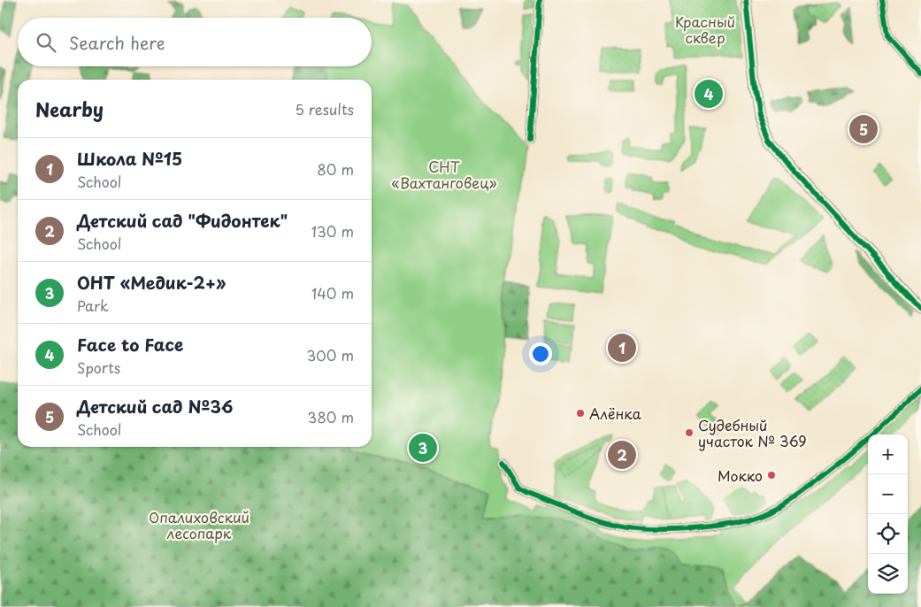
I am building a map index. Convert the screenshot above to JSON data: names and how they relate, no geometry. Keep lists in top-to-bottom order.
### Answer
{
  "parks": ["Красный сквер", "СНТ «Вахтанговец»", "Опалиховский лесопарк"],
  "places": ["Алёнка", "Судебный участок № 369", "Мокко"],
  "page": {
    "search": "Search here",
    "pins": [
      "4",
      "5",
      "1",
      "3",
      "2"
    ],
    "heading": ["Nearby", "5 results"],
    "list": [
      {
        "mark": "1",
        "name": "Школа №15",
        "note": "School",
        "value": "80 m"
      },
      {
        "mark": "2",
        "name": "Детский сад \"Фидонтек\"",
        "note": "School",
        "value": "130 m"
      },
      {
        "mark": "3",
        "name": "ОНТ «Медик-2+»",
        "note": "Park",
        "value": "140 m"
      },
      {
        "mark": "4",
        "name": "Face to Face",
        "note": "Sports",
        "value": "300 m"
      },
      {
        "mark": "5",
        "name": "Детский сад №36",
        "note": "School",
        "value": "380 m"
      }
    ],
    "map_buttons": ["+", "−"]
  }
}
